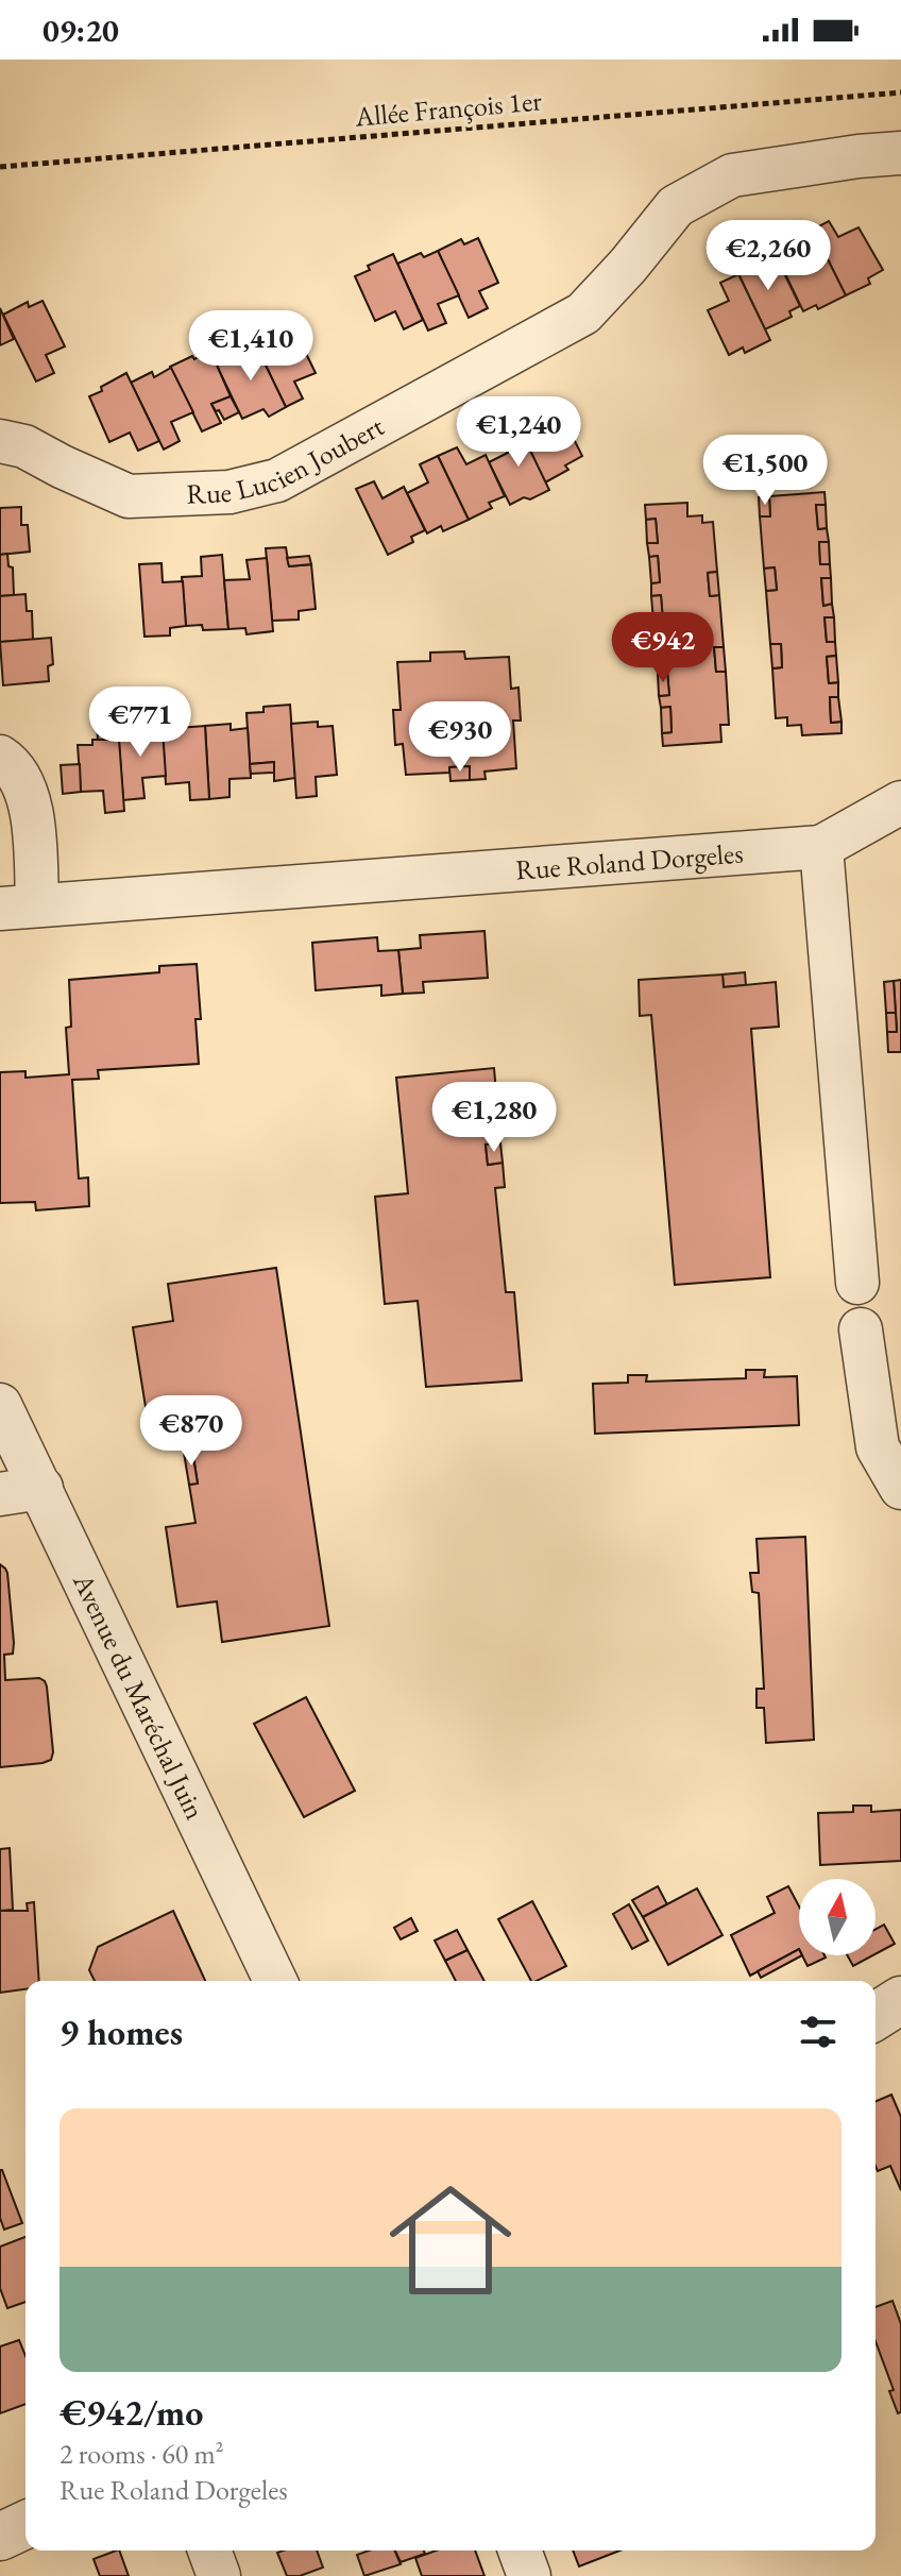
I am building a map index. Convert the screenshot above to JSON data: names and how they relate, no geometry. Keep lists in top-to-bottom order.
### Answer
{
  "streets": {
    "street": ["Rue Lucien Joubert", "Rue Roland Dorgeles", "Avenue du Maréchal Juin"],
    "path": ["Allée François 1er"]
  },
  "north": "top",
  "page": {
    "status": "09:20",
    "price": [
      "€2,260",
      "€1,410",
      "€1,240",
      "€1,500",
      "€942",
      "€771",
      "€930",
      "€1,280",
      "€870"
    ],
    "heading": "9 homes",
    "list": [
      {
        "name": "€942/mo",
        "note": "2 rooms · 60 m² · Rue Roland Dorgeles"
      }
    ]
  }
}
